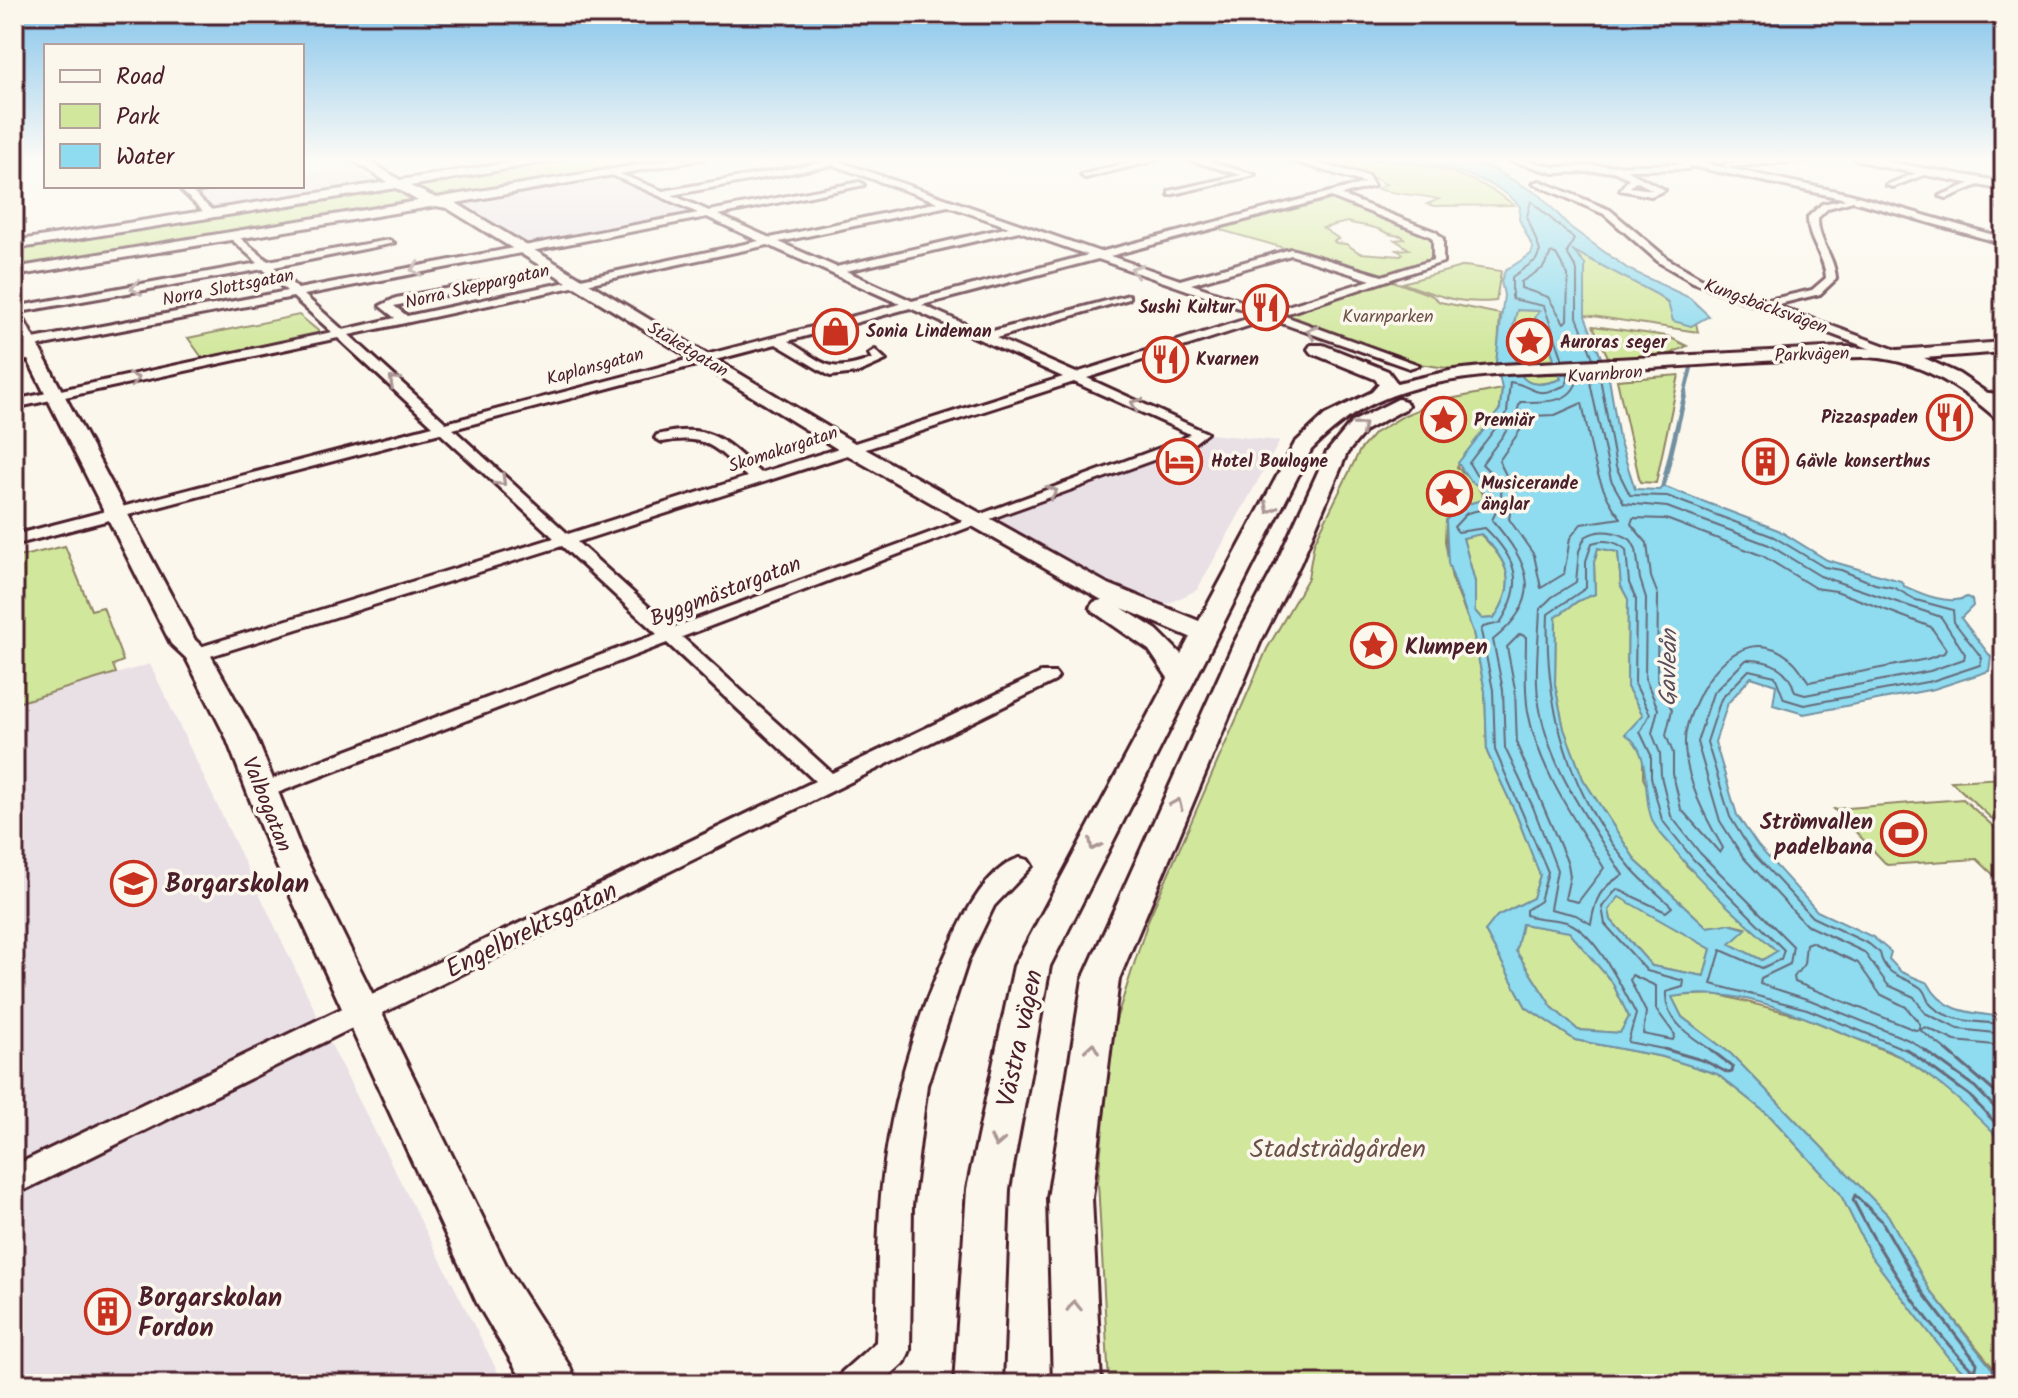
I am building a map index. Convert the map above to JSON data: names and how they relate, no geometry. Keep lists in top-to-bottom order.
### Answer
{
  "streets": {
    "main road": [
      "Kungsbäcksvägen",
      "Staketgatan",
      "Parkvägen",
      "Kvarnbron",
      "Valbogatan",
      "Västra vägen"
    ],
    "street": [
      "Norra Skeppargatan",
      "Norra Slottsgatan",
      "Kaplansgatan",
      "Skomakargatan",
      "Byggmästargatan",
      "Engelbrektsgatan"
    ]
  },
  "crossings": [
    ["Norra Skeppargatan", "Staketgatan"],
    ["Norra Skeppargatan", "Valbogatan"],
    ["Norra Slottsgatan", "Staketgatan"],
    ["Norra Slottsgatan", "Valbogatan"],
    ["Kungsbäcksvägen", "Parkvägen"],
    ["Staketgatan", "Kaplansgatan"],
    ["Staketgatan", "Skomakargatan"],
    ["Staketgatan", "Byggmästargatan"],
    ["Staketgatan", "Västra vägen"],
    ["Parkvägen", "Kvarnbron"],
    ["Kaplansgatan", "Valbogatan"],
    ["Skomakargatan", "Byggmästargatan"],
    ["Skomakargatan", "Valbogatan"],
    ["Byggmästargatan", "Valbogatan"],
    ["Valbogatan", "Engelbrektsgatan"]
  ],
  "water": ["Gavleån"],
  "parks": ["Kvarnparken", "Stadsträdgården"],
  "places": {
    "restaurant": ["Sushi Kultur", "Kvarnen", "Pizzaspaden"],
    "shop": ["Sonia Lindeman"],
    "place": [
      "Auroras seger",
      "Premiär",
      "Musicerande änglar",
      "Klumpen"
    ],
    "hotel": ["Hotel Boulogne"],
    "building": ["Gävle konserthus", "Borgarskolan Fordon"],
    "sports": ["Strömvallen padelbana"],
    "school or university": ["Borgarskolan"]
  },
  "legend": ["Road", "Park", "Water"]
}
